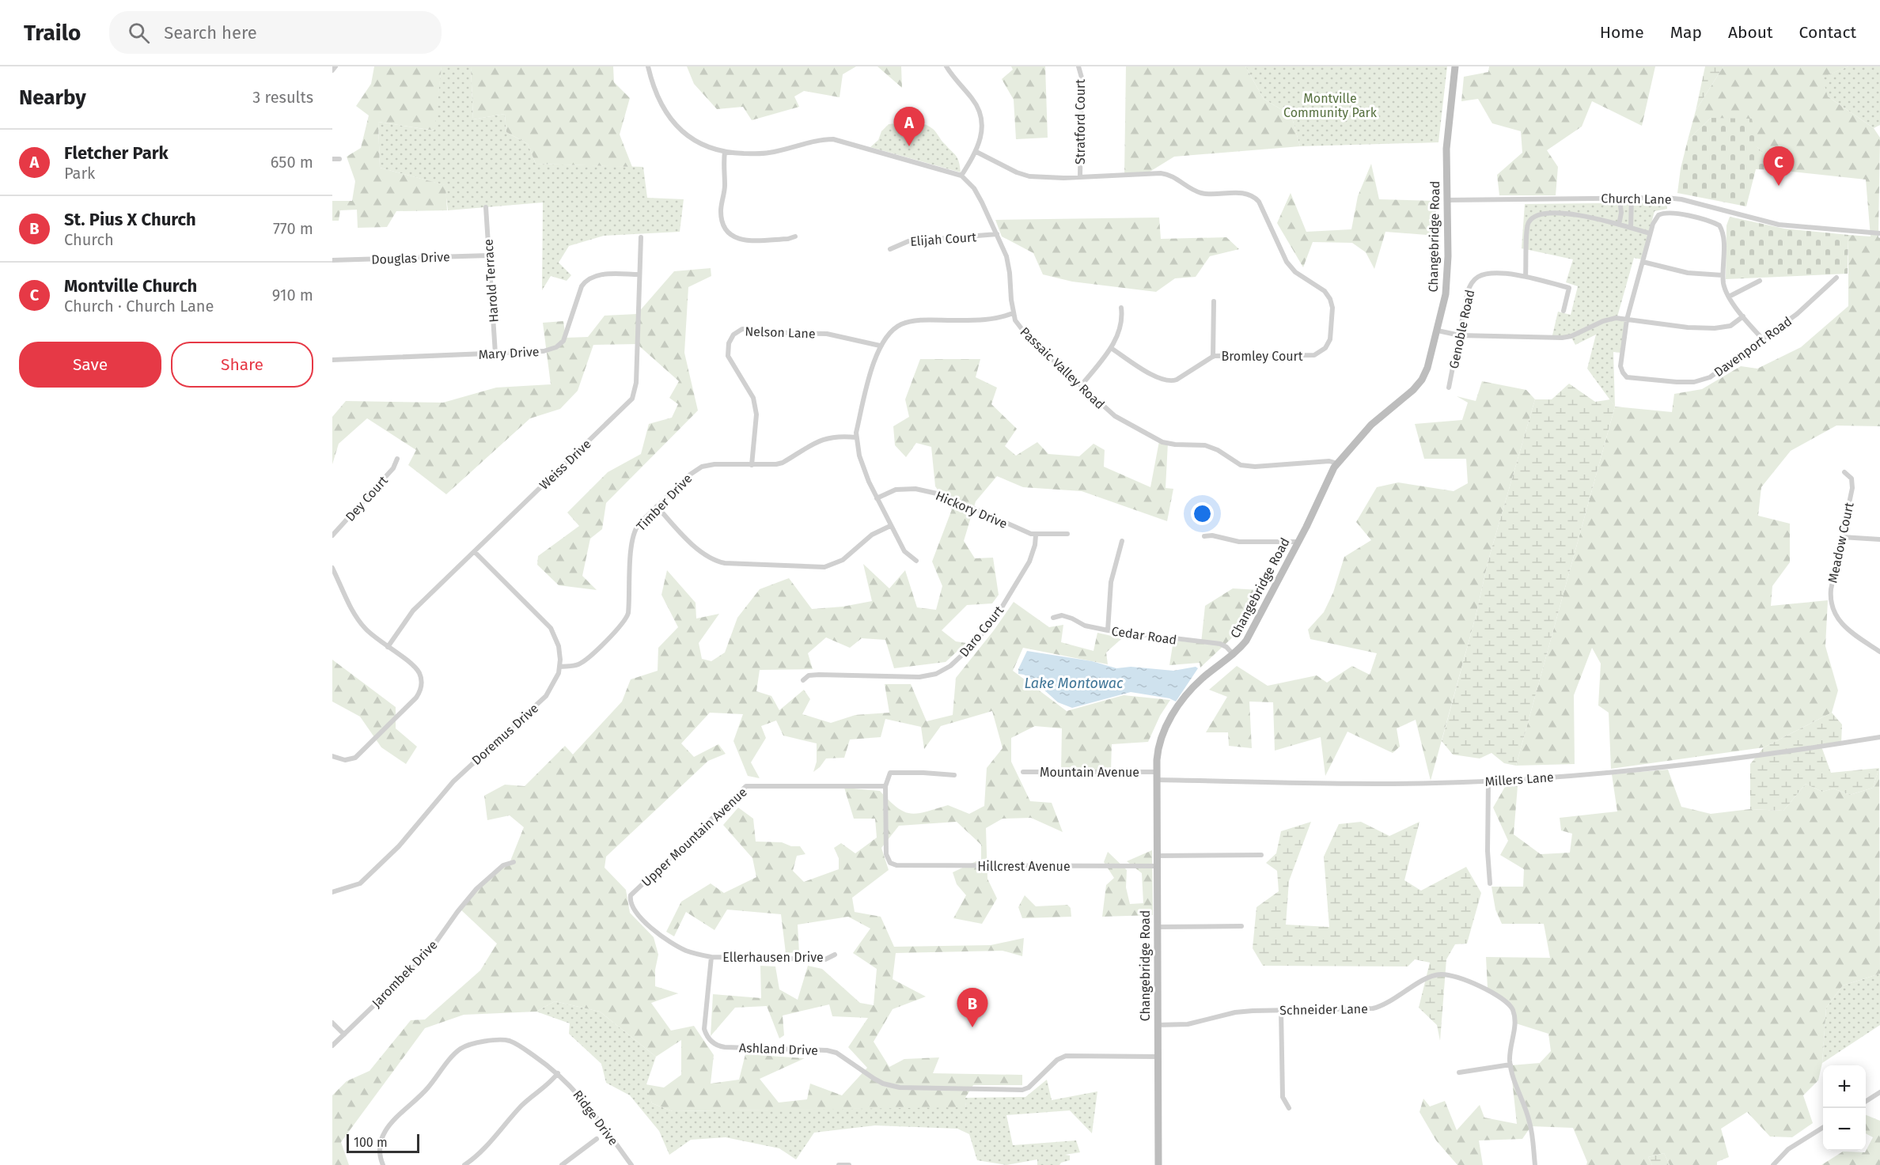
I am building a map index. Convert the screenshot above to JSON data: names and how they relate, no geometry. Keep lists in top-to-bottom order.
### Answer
{
  "streets": {
    "main road": ["Changebridge Road"],
    "street": [
      "Stratford Court",
      "Church Lane",
      "Elijah Court",
      "Douglas Drive",
      "Harold Terrace",
      "Genoble Road",
      "Nelson Lane",
      "Davenport Road",
      "Mary Drive",
      "Bromley Court",
      "Passaic Valley Road",
      "Weiss Drive",
      "Dey Court",
      "Timber Drive",
      "Hickory Drive",
      "Meadow Court",
      "Daro Court",
      "Cedar Road",
      "Doremus Drive",
      "Mountain Avenue",
      "Millers Lane",
      "Upper Mountain Avenue",
      "Hillcrest Avenue",
      "Ellerhausen Drive",
      "Jarombek Drive",
      "Schneider Lane",
      "Ashland Drive",
      "Ridge Drive"
    ]
  },
  "crossings": [
    ["Stratford Court", "Bromley Court"],
    ["Church Lane", "Changebridge Road"],
    ["Changebridge Road", "Passaic Valley Road"],
    ["Changebridge Road", "Cedar Road"],
    ["Changebridge Road", "Mountain Avenue"],
    ["Changebridge Road", "Millers Lane"],
    ["Changebridge Road", "Hillcrest Avenue"],
    ["Changebridge Road", "Schneider Lane"],
    ["Changebridge Road", "Ashland Drive"],
    ["Elijah Court", "Passaic Valley Road"],
    ["Douglas Drive", "Harold Terrace"],
    ["Harold Terrace", "Mary Drive"],
    ["Nelson Lane", "Timber Drive"],
    ["Mary Drive", "Weiss Drive"],
    ["Timber Drive", "Doremus Drive"],
    ["Hickory Drive", "Daro Court"],
    ["Mountain Avenue", "Millers Lane"],
    ["Upper Mountain Avenue", "Hillcrest Avenue"],
    ["Upper Mountain Avenue", "Ellerhausen Drive"],
    ["Upper Mountain Avenue", "Ashland Drive"],
    ["Ellerhausen Drive", "Ashland Drive"]
  ],
  "water": ["Lake Montowac"],
  "parks": ["Montville Community Park"],
  "scale_bar": "100 m",
  "page": {
    "header": "Trailo",
    "search": "Search here",
    "nav": [
      "Home",
      "Map",
      "About",
      "Contact"
    ],
    "heading": ["Nearby", "3 results"],
    "pins": ["A", "C", "B"],
    "list": [
      {
        "mark": "A",
        "name": "Fletcher Park",
        "note": "Park",
        "value": "650 m"
      },
      {
        "mark": "B",
        "name": "St. Pius X Church",
        "note": "Church",
        "value": "770 m"
      },
      {
        "mark": "C",
        "name": "Montville Church",
        "note": "Church · Church Lane",
        "value": "910 m"
      }
    ],
    "buttons": ["Save", "Share"],
    "map_buttons": ["+", "−"],
    "scale": "100 m"
  }
}
